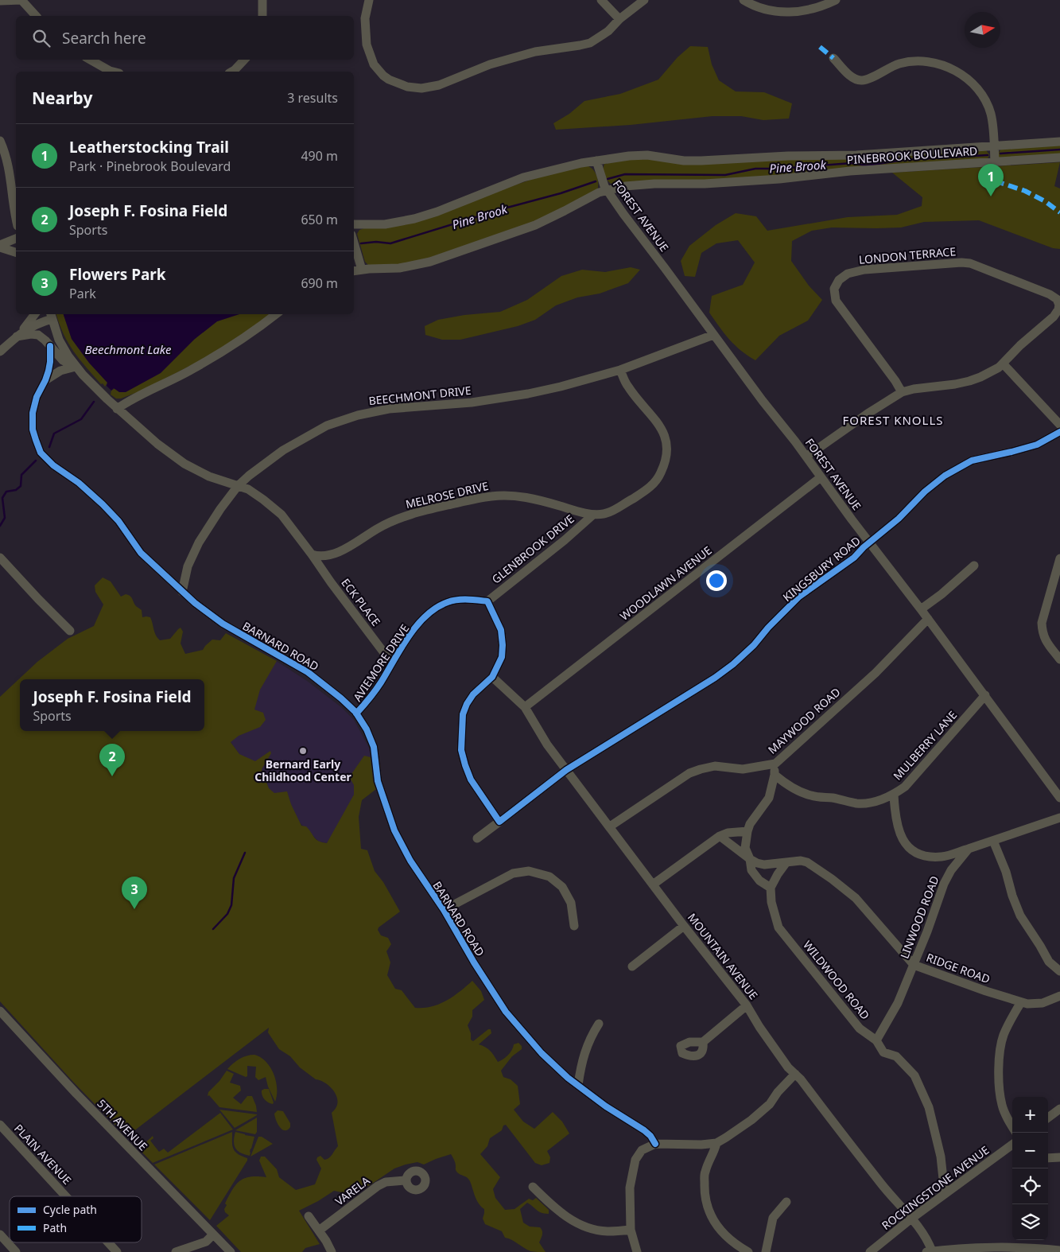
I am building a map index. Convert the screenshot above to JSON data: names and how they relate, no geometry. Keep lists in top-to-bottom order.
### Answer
{
  "streets": {
    "street": [
      "PINEBROOK BOULEVARD",
      "FOREST AVENUE",
      "LONDON TERRACE",
      "BEECHMONT DRIVE",
      "MELROSE DRIVE",
      "GLENBROOK DRIVE",
      "KINGSBURY ROAD",
      "WOODLAWN AVENUE",
      "ECK PLACE",
      "BARNARD ROAD",
      "AVIEMORE DRIVE",
      "MAYWOOD ROAD",
      "MULBERRY LANE",
      "LINWOOD ROAD",
      "MOUNTAIN AVENUE",
      "RIDGE ROAD",
      "WILDWOOD ROAD",
      "5TH AVENUE",
      "PLAIN AVENUE",
      "ROCKINGSTONE AVENUE",
      "VARELA"
    ]
  },
  "crossings": [
    ["PINEBROOK BOULEVARD", "FOREST AVENUE"],
    ["FOREST AVENUE", "BEECHMONT DRIVE"],
    ["FOREST AVENUE", "KINGSBURY ROAD"],
    ["FOREST AVENUE", "WOODLAWN AVENUE"],
    ["FOREST AVENUE", "MAYWOOD ROAD"],
    ["FOREST AVENUE", "MULBERRY LANE"],
    ["BEECHMONT DRIVE", "MELROSE DRIVE"],
    ["BEECHMONT DRIVE", "BARNARD ROAD"],
    ["MELROSE DRIVE", "GLENBROOK DRIVE"],
    ["MELROSE DRIVE", "ECK PLACE"],
    ["GLENBROOK DRIVE", "AVIEMORE DRIVE"],
    ["KINGSBURY ROAD", "MOUNTAIN AVENUE"],
    ["WOODLAWN AVENUE", "MOUNTAIN AVENUE"],
    ["ECK PLACE", "AVIEMORE DRIVE"],
    ["BARNARD ROAD", "AVIEMORE DRIVE"],
    ["MAYWOOD ROAD", "MOUNTAIN AVENUE"],
    ["LINWOOD ROAD", "RIDGE ROAD"],
    ["LINWOOD ROAD", "WILDWOOD ROAD"],
    ["MOUNTAIN AVENUE", "ROCKINGSTONE AVENUE"],
    ["WILDWOOD ROAD", "ROCKINGSTONE AVENUE"]
  ],
  "districts": ["FOREST KNOLLS"],
  "water": ["Pine Brook", "Beechmont Lake"],
  "places": ["Bernard Early Childhood Center"],
  "legend": ["Cycle path", "Path"],
  "north": "right",
  "page": {
    "search": "Search here",
    "heading": ["Nearby", "3 results"],
    "list": [
      {
        "mark": "1",
        "name": "Leatherstocking Trail",
        "note": "Park · Pinebrook Boulevard",
        "value": "490 m"
      },
      {
        "mark": "2",
        "name": "Joseph F. Fosina Field",
        "note": "Sports",
        "value": "650 m"
      },
      {
        "mark": "3",
        "name": "Flowers Park",
        "note": "Park",
        "value": "690 m"
      }
    ],
    "pins": ["1", "2", "3"],
    "popup": ["Joseph F. Fosina Field", "Sports"],
    "map_buttons": ["+", "−"]
  }
}
